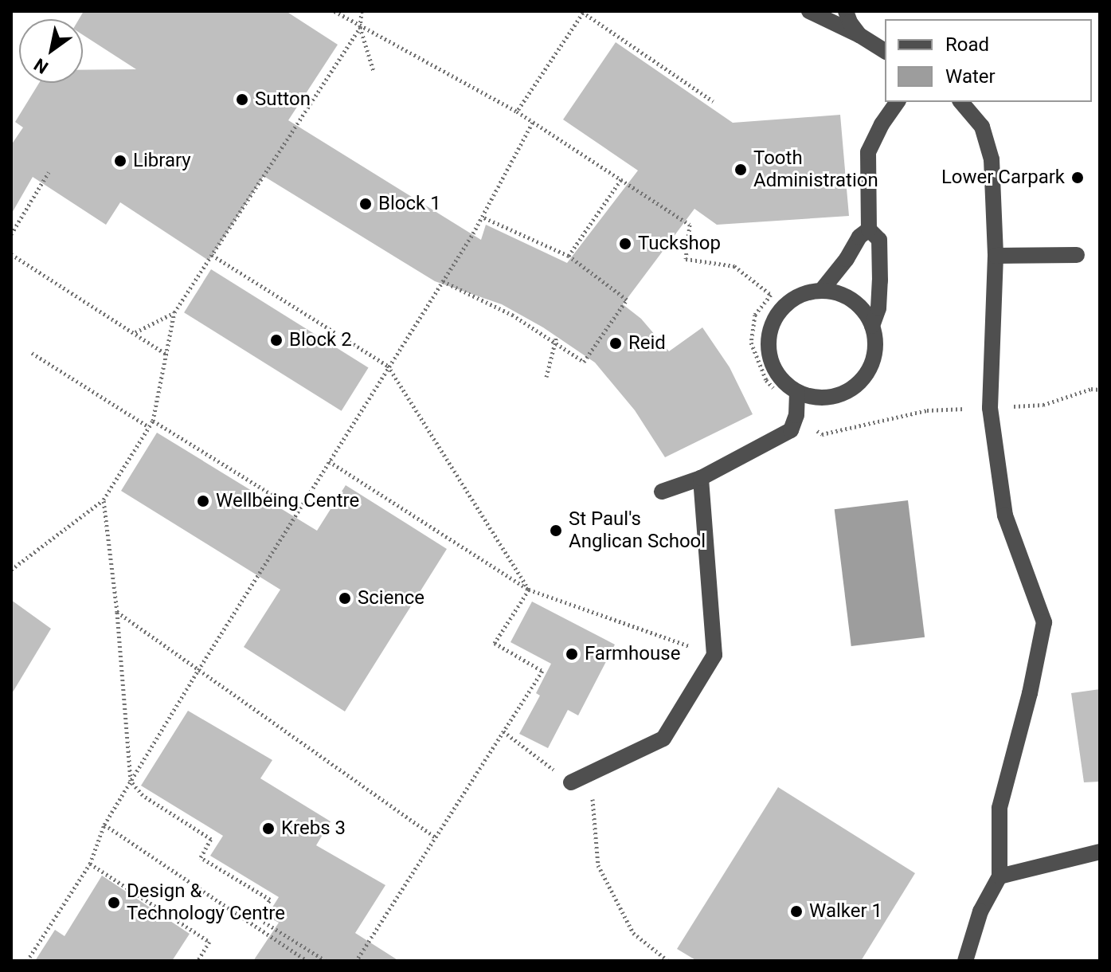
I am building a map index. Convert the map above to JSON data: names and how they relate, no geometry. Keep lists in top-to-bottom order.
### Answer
{
  "places": [
    "Sutton",
    "Library",
    "Tooth Administration",
    "Lower Carpark",
    "Block 1",
    "Tuckshop",
    "Block 2",
    "Reid",
    "Wellbeing Centre",
    "St Paul's Anglican School",
    "Science",
    "Farmhouse",
    "Krebs 3",
    "Design & Technology Centre",
    "Walker 1"
  ],
  "legend": ["Road", "Water"],
  "north": "bottom left"
}
